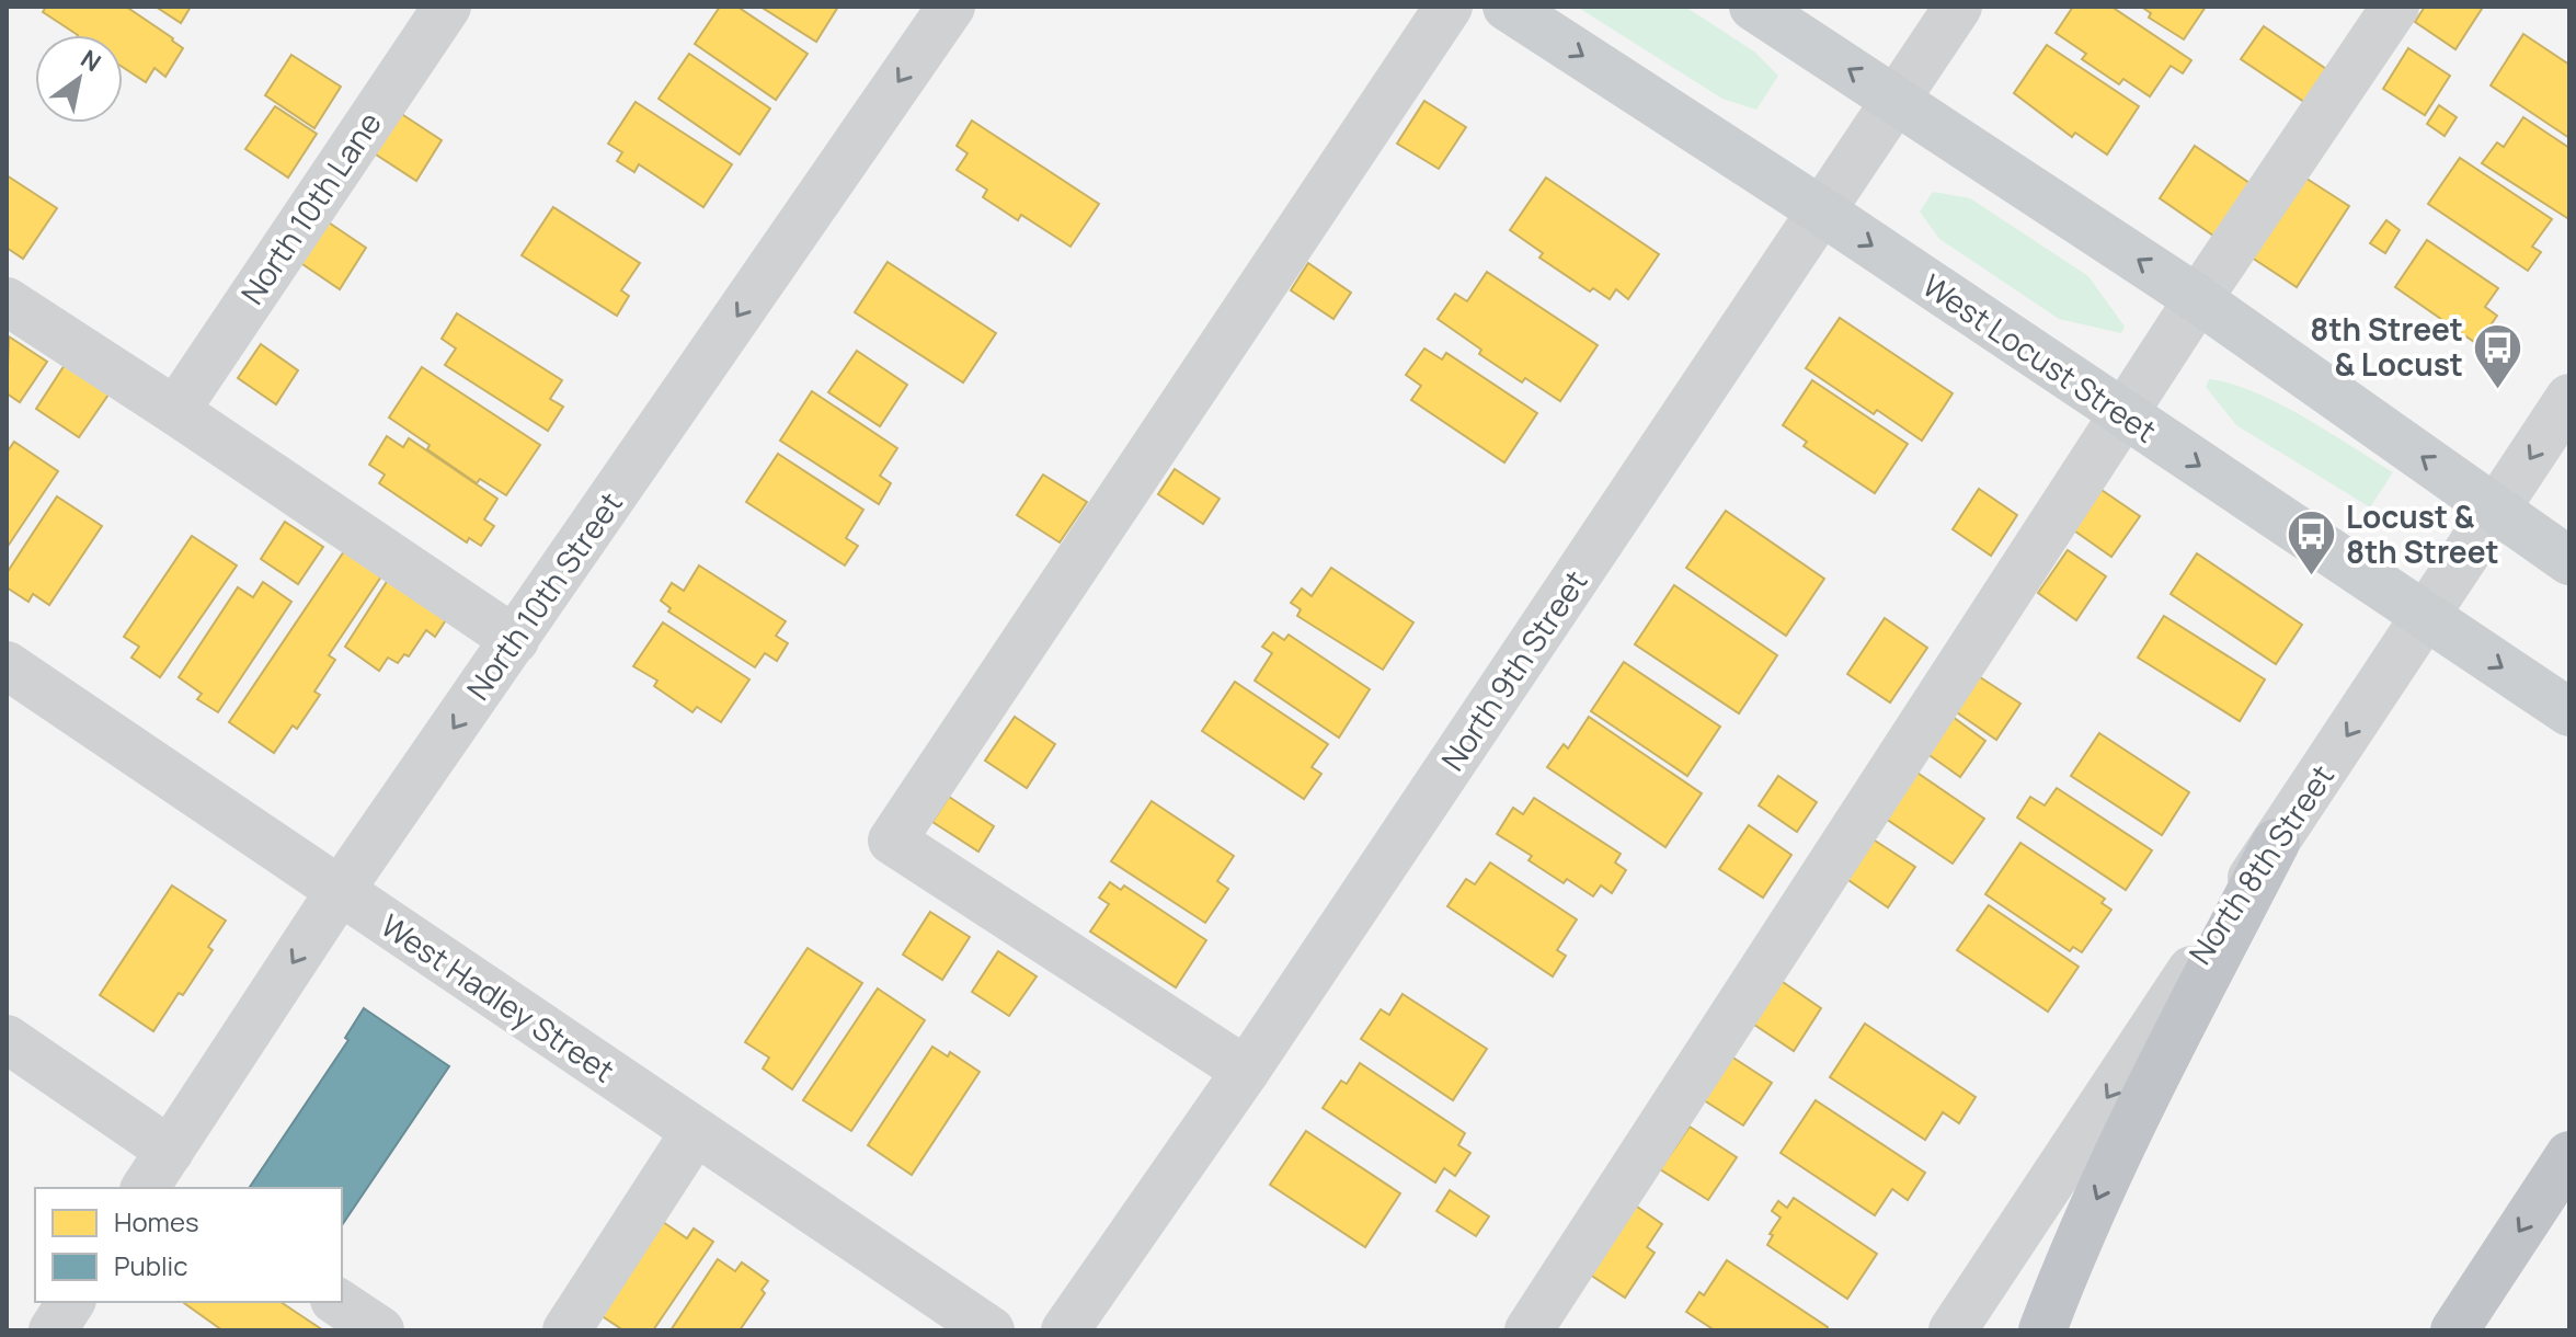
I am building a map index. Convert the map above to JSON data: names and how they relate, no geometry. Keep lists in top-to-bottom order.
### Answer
{
  "streets": {
    "main road": ["West Locust Street"],
    "street": [
      "North 10th Lane",
      "North 10th Street",
      "North 9th Street",
      "North 8th Street",
      "West Hadley Street"
    ]
  },
  "crossings": [
    ["West Locust Street", "North 9th Street"],
    ["West Locust Street", "North 8th Street"],
    ["North 10th Street", "West Hadley Street"]
  ],
  "one_way": ["North 10th Street"],
  "places": {
    "bus stop": ["8th Street & Locust", "Locust & 8th Street"]
  },
  "legend": ["Homes", "Public"],
  "north": "top right"
}
